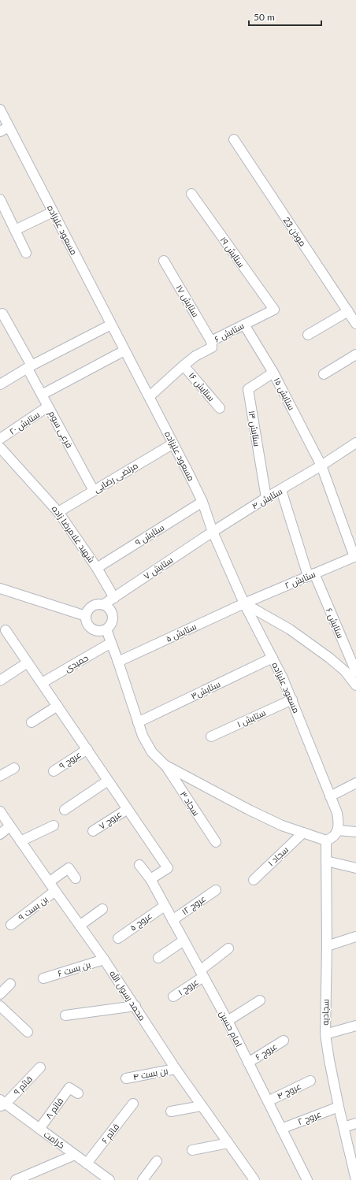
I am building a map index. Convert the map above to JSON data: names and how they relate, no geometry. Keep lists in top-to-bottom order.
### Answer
{
  "streets": {
    "street": [
      "مسعود علیزاده",
      "موذن 23",
      "ستایش ۱۹",
      "ستایش ۱۷",
      "ستایش ۶",
      "ستایش ۱۶",
      "ستایش ۱۵",
      "ستایش ۲۰",
      "ستایش ۱۳",
      "فرعی سوم",
      "مرتضی رضایی",
      "ستایش ۴",
      "شهید غلامرضا زاده",
      "ستایش ۹",
      "ستایش ۷",
      "ستایش ۲",
      "ستایش ۵",
      "حمیدی",
      "ستایش۳",
      "ستایش ۱",
      "عروج ۹",
      "سجاد ۳",
      "عروج ۷",
      "سجاد ۱",
      "عروج ۱۲",
      "بن بست ۹",
      "عروج ۵",
      "بن بست ۶",
      "عروج ۱",
      "محمد رسول الله",
      "سجادیه",
      "امام حسین",
      "عروج ۶",
      "بن بست ۴",
      "قائم ۹",
      "عروج ۴",
      "قائم ۸",
      "عروج ۲",
      "قائم ۶",
      "کرامت"
    ]
  },
  "crossings": [
    ["مسعود علیزاده", "ستایش ۶"],
    ["مسعود علیزاده", "مرتضی رضایی"],
    ["مسعود علیزاده", "ستایش ۴"],
    ["مسعود علیزاده", "ستایش ۹"],
    ["مسعود علیزاده", "ستایش ۷"],
    ["مسعود علیزاده", "ستایش ۲"],
    ["مسعود علیزاده", "ستایش ۵"],
    ["مسعود علیزاده", "ستایش۳"],
    ["مسعود علیزاده", "ستایش ۱"],
    ["ستایش ۱۹", "ستایش ۶"],
    ["ستایش ۱۷", "ستایش ۶"],
    ["ستایش ۶", "ستایش ۱۶"],
    ["ستایش ۶", "ستایش ۱۵"],
    ["ستایش ۶", "ستایش ۲"],
    ["ستایش ۱۵", "ستایش ۱۳"],
    ["ستایش ۱۵", "ستایش ۴"],
    ["ستایش ۲۰", "فرعی سوم"],
    ["ستایش ۱۳", "ستایش ۴"],
    ["فرعی سوم", "مرتضی رضایی"],
    ["مرتضی رضایی", "شهید غلامرضا زاده"],
    ["ستایش ۴", "ستایش ۷"],
    ["شهید غلامرضا زاده", "ستایش ۹"],
    ["شهید غلامرضا زاده", "ستایش ۷"],
    ["ستایش ۲", "ستایش ۵"],
    ["عروج ۱۲", "امام حسین"],
    ["بن بست ۹", "محمد رسول الله"],
    ["عروج ۵", "امام حسین"],
    ["بن بست ۶", "محمد رسول الله"],
    ["عروج ۱", "امام حسین"],
    ["محمد رسول الله", "بن بست ۴"],
    ["سجادیه", "عروج ۲"],
    ["امام حسین", "عروج ۶"],
    ["امام حسین", "عروج ۴"],
    ["امام حسین", "عروج ۲"],
    ["قائم ۹", "کرامت"],
    ["قائم ۸", "کرامت"],
    ["قائم ۶", "کرامت"]
  ],
  "scale_bar": "50 m"
}
